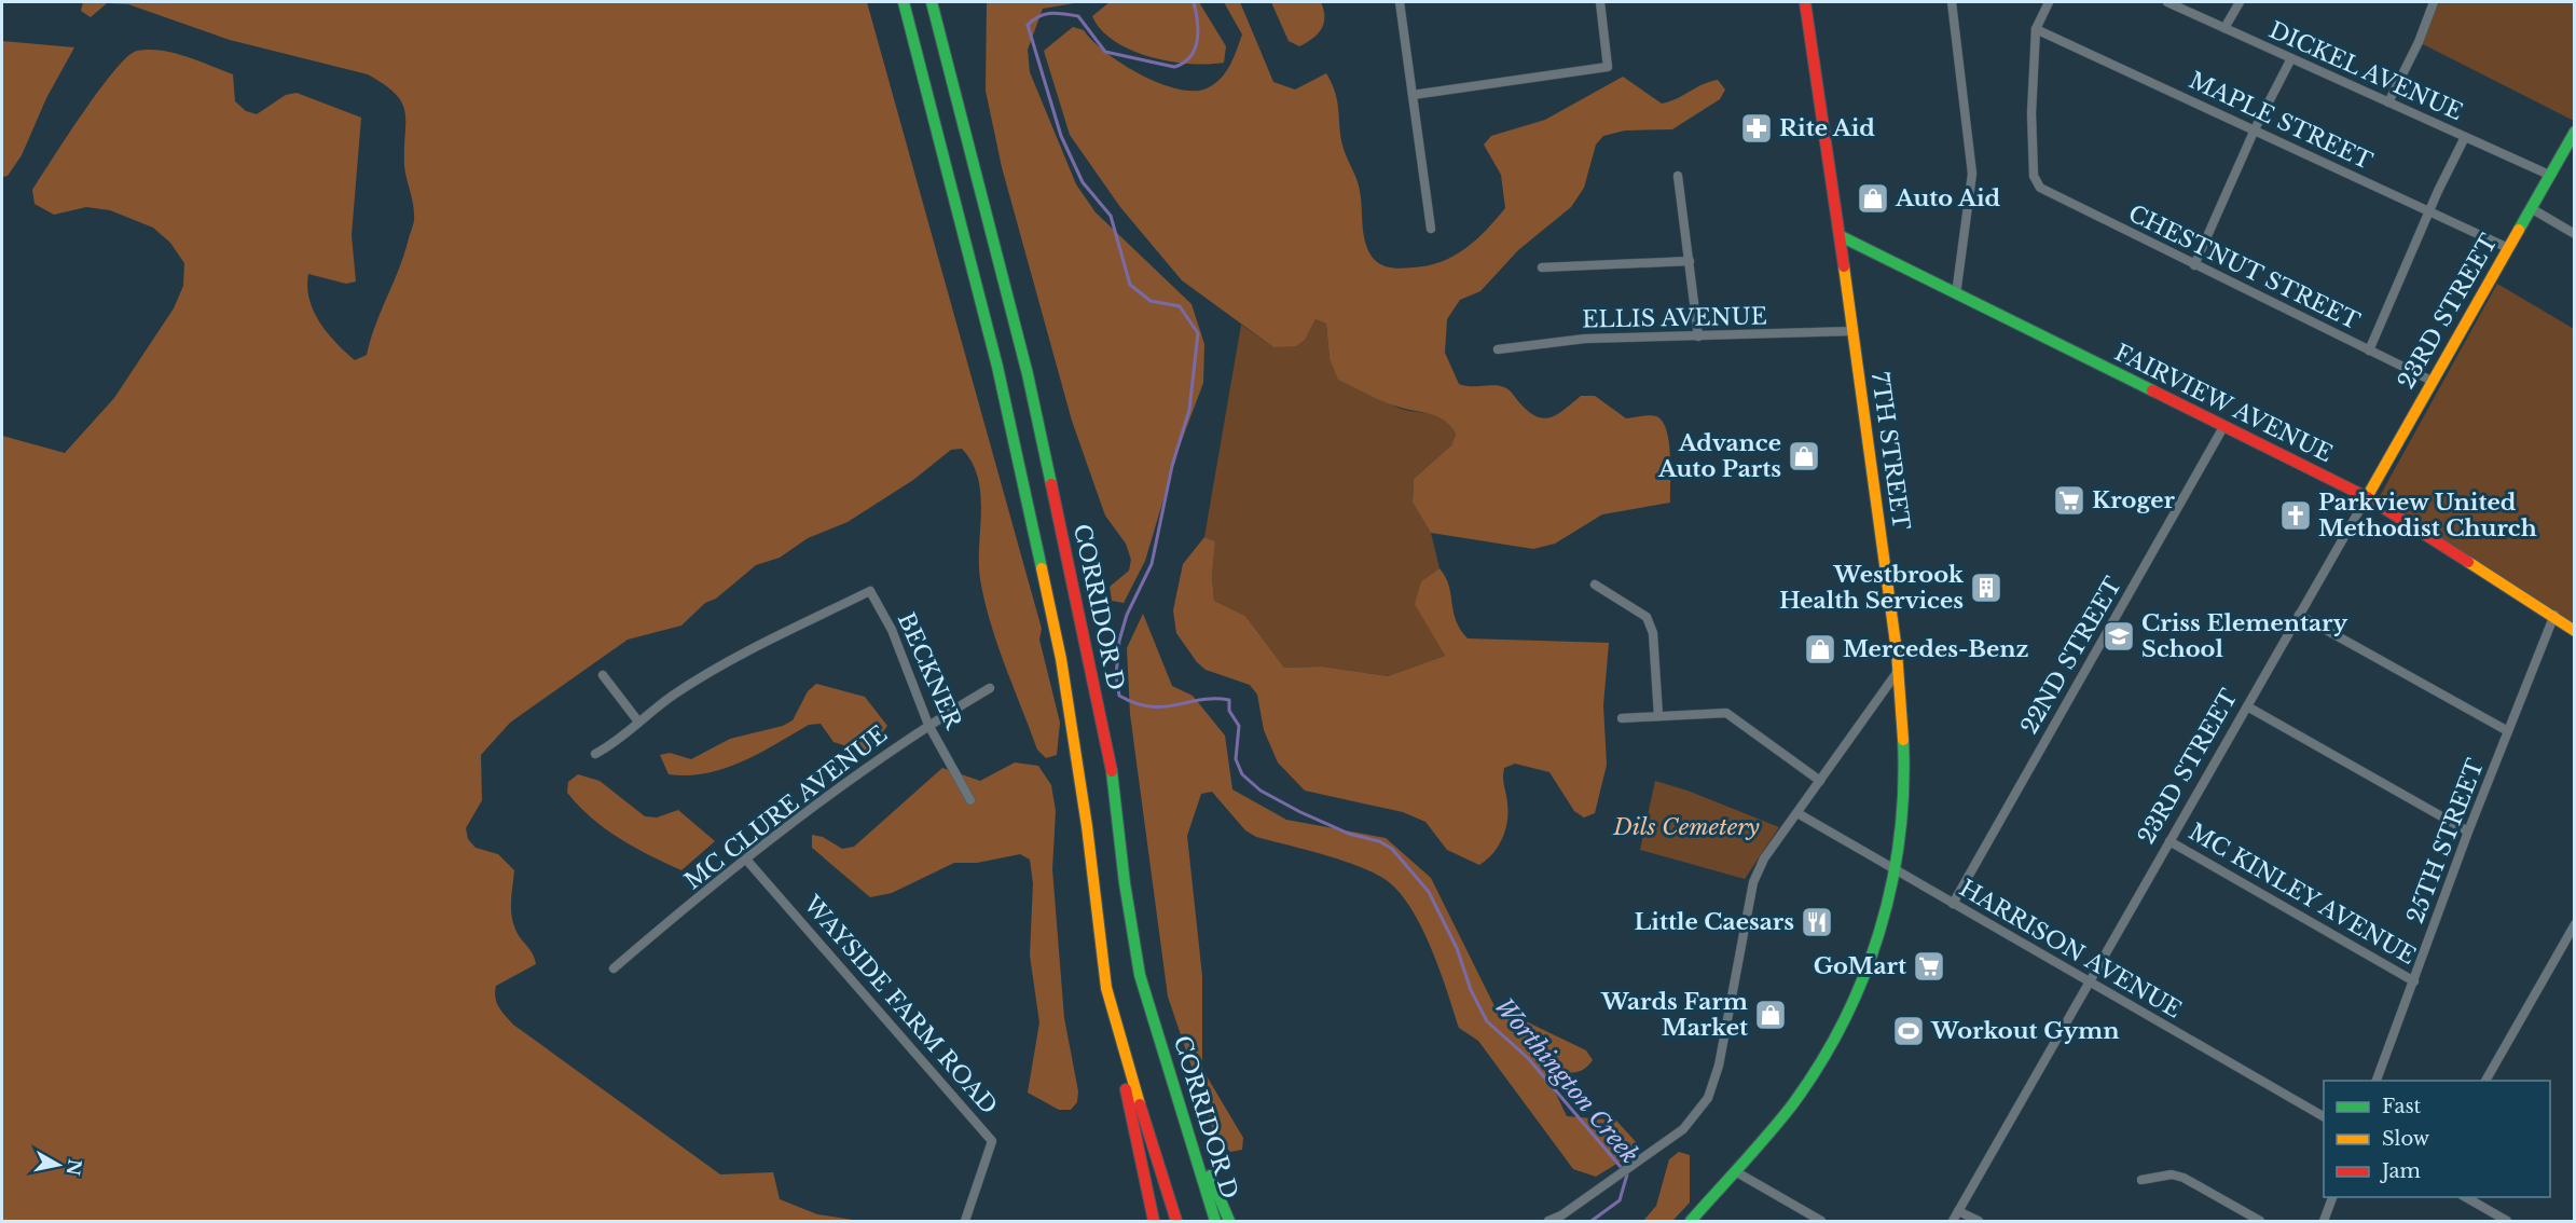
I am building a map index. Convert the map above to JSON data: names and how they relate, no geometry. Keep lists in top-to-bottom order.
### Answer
{
  "streets": {
    "main road": [
      "23RD STREET",
      "FAIRVIEW AVENUE",
      "7TH STREET",
      "CORRIDOR D"
    ],
    "street": [
      "DICKEL AVENUE",
      "MAPLE STREET",
      "CHESTNUT STREET",
      "ELLIS AVENUE",
      "22ND STREET",
      "BECKNER",
      "MC CLURE AVENUE",
      "25TH STREET",
      "MC KINLEY AVENUE",
      "HARRISON AVENUE",
      "WAYSIDE FARM ROAD"
    ]
  },
  "crossings": [
    ["DICKEL AVENUE", "23RD STREET"],
    ["MAPLE STREET", "CHESTNUT STREET"],
    ["MAPLE STREET", "23RD STREET"],
    ["CHESTNUT STREET", "23RD STREET"],
    ["23RD STREET", "FAIRVIEW AVENUE"],
    ["23RD STREET", "MC KINLEY AVENUE"],
    ["23RD STREET", "HARRISON AVENUE"],
    ["ELLIS AVENUE", "7TH STREET"],
    ["FAIRVIEW AVENUE", "7TH STREET"],
    ["FAIRVIEW AVENUE", "22ND STREET"],
    ["FAIRVIEW AVENUE", "25TH STREET"],
    ["7TH STREET", "HARRISON AVENUE"],
    ["22ND STREET", "HARRISON AVENUE"],
    ["BECKNER", "MC CLURE AVENUE"],
    ["MC CLURE AVENUE", "WAYSIDE FARM ROAD"],
    ["25TH STREET", "MC KINLEY AVENUE"]
  ],
  "water": ["Worthington Creek"],
  "parks": ["Dils Cemetery"],
  "places": {
    "pharmacy": ["Rite Aid"],
    "shop": [
      "Auto Aid",
      "Advance Auto Parts",
      "Mercedes-Benz",
      "Wards Farm Market"
    ],
    "supermarket": ["Kroger", "GoMart"],
    "church": ["Parkview United Methodist Church"],
    "building": ["Westbrook Health Services"],
    "school or university": ["Criss Elementary School"],
    "restaurant": ["Little Caesars"],
    "sports": ["Workout Gymn"]
  },
  "legend": ["Fast", "Slow", "Jam"],
  "north": "right"
}
